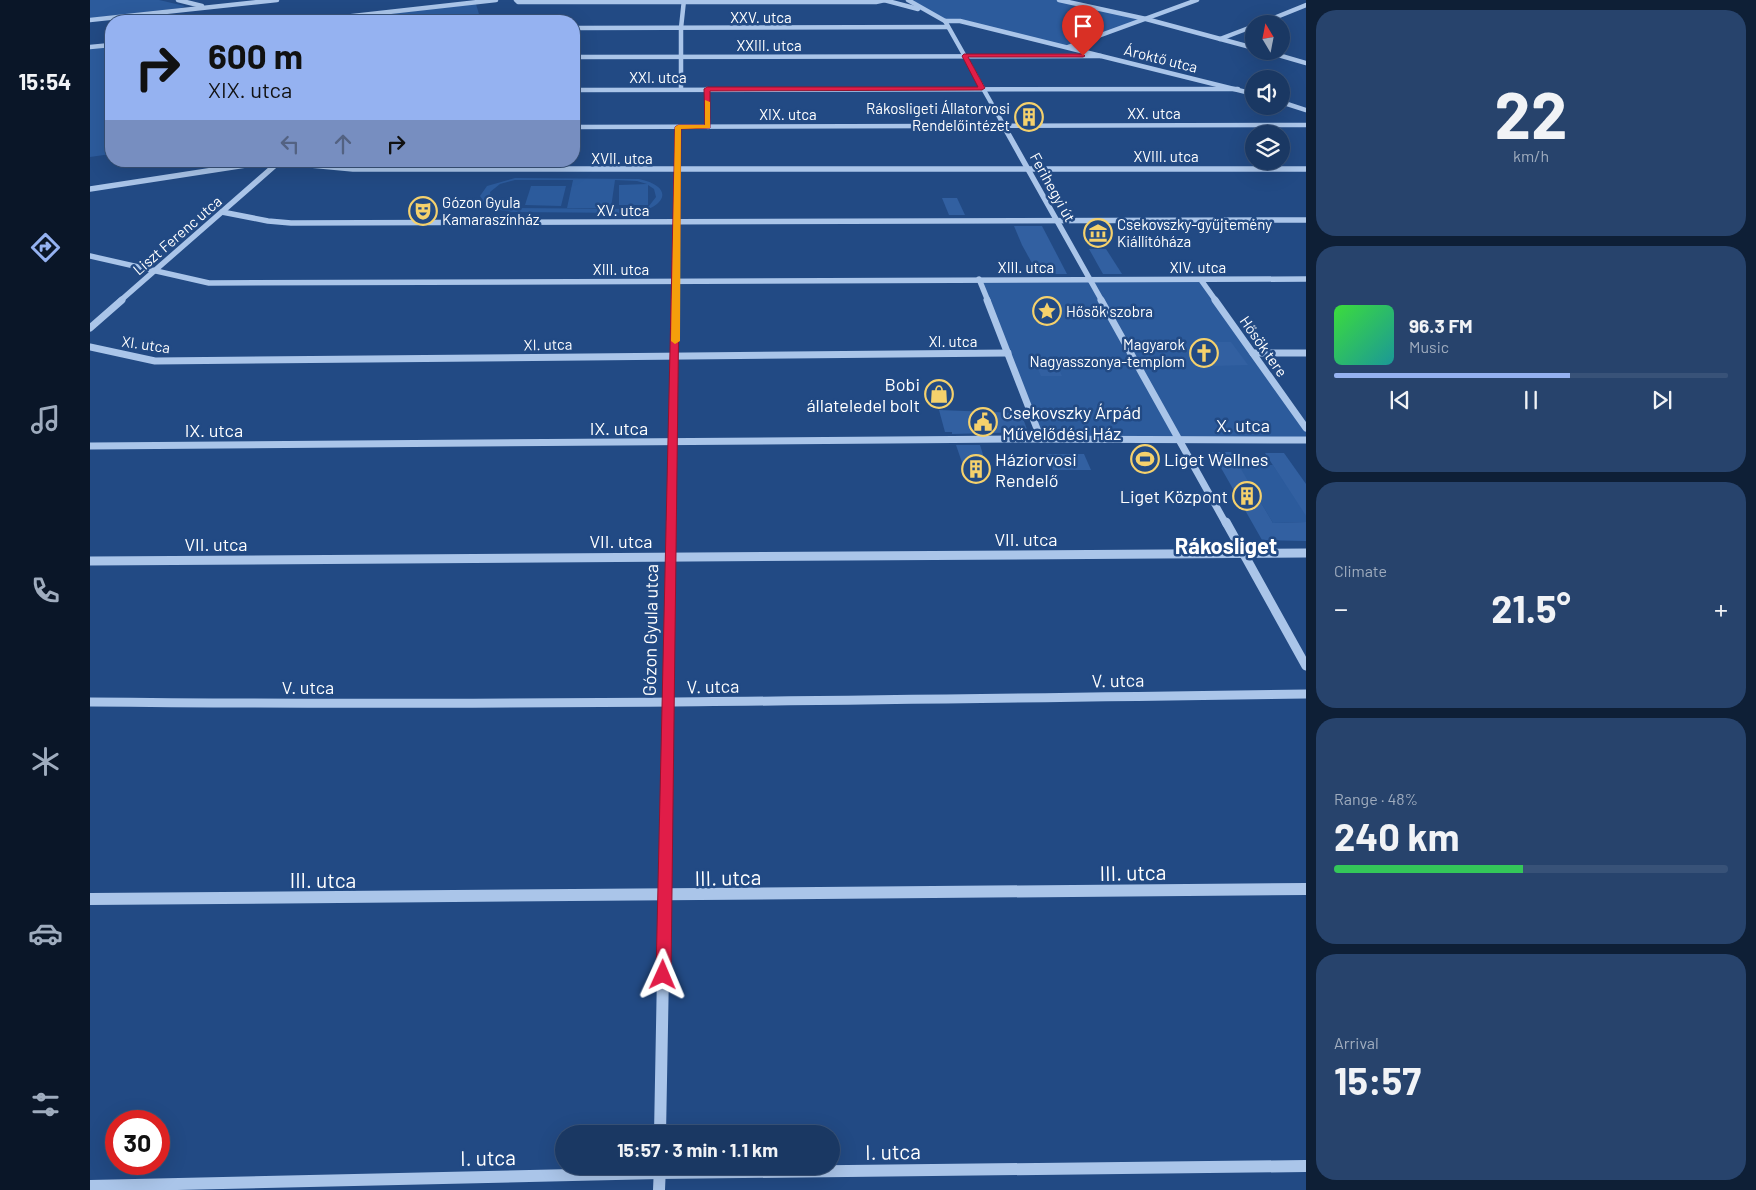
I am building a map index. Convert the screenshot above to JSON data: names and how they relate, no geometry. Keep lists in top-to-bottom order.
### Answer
{
  "streets": {
    "street": [
      "XXV. utca",
      "XXIII. utca",
      "Ároktő utca",
      "XXI. utca",
      "XX. utca",
      "XIX. utca",
      "XVIII. utca",
      "XVII. utca",
      "Ferihegyi út",
      "XV. utca",
      "Liszt Ferenc utca",
      "XIII. utca",
      "XIV. utca",
      "XI. utca",
      "Hősök tere",
      "X. utca",
      "IX. utca",
      "VII. utca",
      "Gózon Gyula utca",
      "V. utca",
      "III. utca",
      "I. utca"
    ]
  },
  "crossings": [
    ["XXV. utca", "Ferihegyi út"],
    ["XXIII. utca", "Ároktő utca"],
    ["XXIII. utca", "Ferihegyi út"],
    ["Ároktő utca", "XXI. utca"],
    ["Ároktő utca", "Ferihegyi út"],
    ["XXI. utca", "Ferihegyi út"],
    ["XX. utca", "XIX. utca"],
    ["XX. utca", "Ferihegyi út"],
    ["XIX. utca", "Ferihegyi út"],
    ["XIX. utca", "Gózon Gyula utca"],
    ["XVIII. utca", "XVII. utca"],
    ["XVIII. utca", "Ferihegyi út"],
    ["XVII. utca", "Ferihegyi út"],
    ["XVII. utca", "Gózon Gyula utca"],
    ["Ferihegyi út", "XV. utca"],
    ["Ferihegyi út", "XIII. utca"],
    ["Ferihegyi út", "XIV. utca"],
    ["Ferihegyi út", "X. utca"],
    ["Ferihegyi út", "IX. utca"],
    ["Ferihegyi út", "VII. utca"],
    ["XV. utca", "Liszt Ferenc utca"],
    ["XV. utca", "Gózon Gyula utca"],
    ["Liszt Ferenc utca", "XIII. utca"],
    ["XIII. utca", "XIV. utca"],
    ["XIII. utca", "Gózon Gyula utca"],
    ["XIV. utca", "Hősök tere"],
    ["XI. utca", "Gózon Gyula utca"],
    ["X. utca", "IX. utca"],
    ["IX. utca", "Gózon Gyula utca"],
    ["VII. utca", "Gózon Gyula utca"],
    ["Gózon Gyula utca", "V. utca"],
    ["Gózon Gyula utca", "III. utca"]
  ],
  "districts": ["Rákosliget"],
  "places": {
    "building": ["Rákosligeti Állatorvosi Rendelőintézet", "Háziorvosi Rendelő", "Liget Központ"],
    "theatre": ["Gózon Gyula Kamaraszínház"],
    "museum": ["Csekovszky-gyűjtemény Kiállítóháza"],
    "place": ["Hősök szobra"],
    "church": ["Magyarok Nagyasszonya-templom"],
    "shop": ["Bobi állateledel bolt"],
    "public building": ["Csekovszky Árpád Művelődési Ház"],
    "sports": ["Liget Wellnes"]
  },
  "north": "top",
  "page": {
    "tabs": "15:54",
    "tile": [
      ["22", "km/h"],
      "Climate",
      ["Range · 48%", "240 km"],
      ["Arrival", "15:57"]
    ],
    "turn": ["600 m", "XIX. utca"],
    "song": ["96.3 FM", "Music"],
    "heat": ["−", "21.5°", "+"],
    "limit": "30",
    "trip": "15:57 · 3 min · 1.1 km"
  }
}
